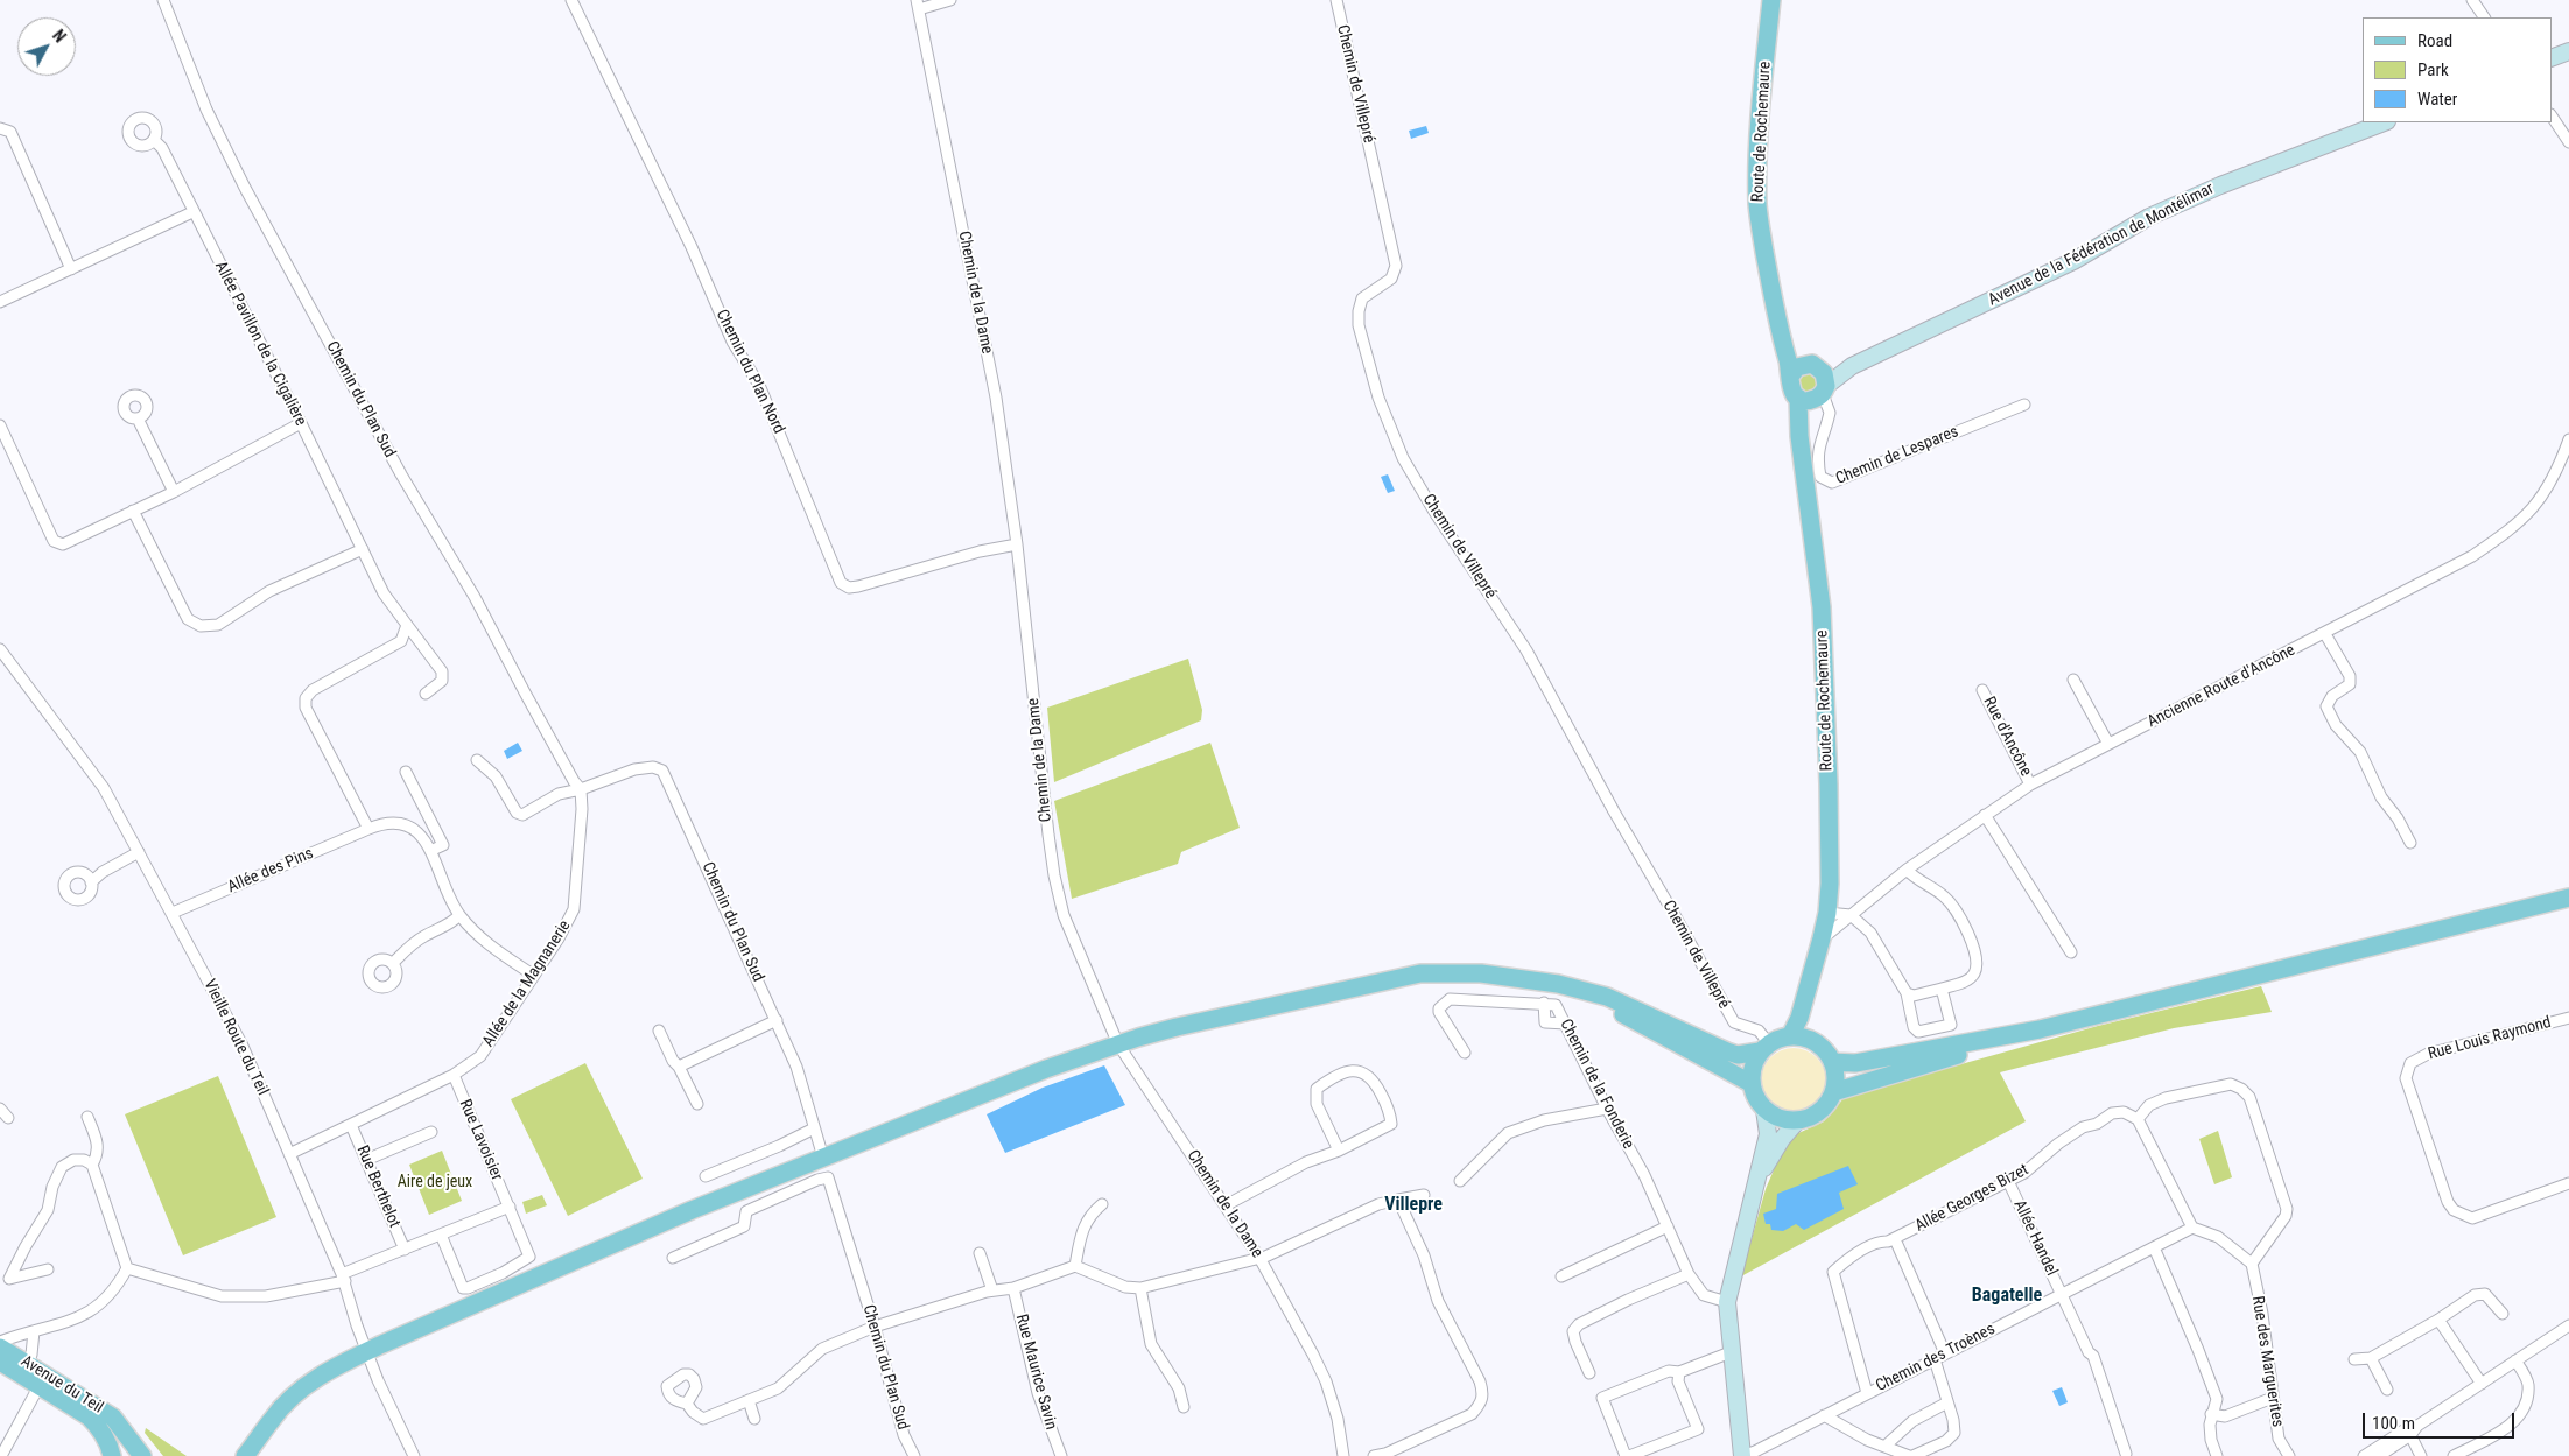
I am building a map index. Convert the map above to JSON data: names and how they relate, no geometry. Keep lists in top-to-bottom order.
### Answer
{
  "streets": {
    "main road": ["Route de Rochemaure", "Avenue du Teil"],
    "street": [
      "Chemin de Villepré",
      "Avenue de la Fédération de Montélimar",
      "Chemin de la Dame",
      "Allée Pavillon de la Cigalière",
      "Chemin du Plan Nord",
      "Chemin du Plan Sud",
      "Chemin de Lespares",
      "Ancienne Route d'Ancône",
      "Rue d'Ancône",
      "Allée des Pins",
      "Allée de la Magnanerie",
      "Vieille Route du Teil",
      "Rue Louis Raymond",
      "Chemin de la Fonderie",
      "Rue Lavoisier",
      "Rue Berthelot",
      "Allée Georges Bizet",
      "Allée Handel",
      "Chemin des Troènes",
      "Rue des Marguerites",
      "Rue Maurice Savin"
    ]
  },
  "crossings": [
    ["Chemin de Villepré", "Route de Rochemaure"],
    ["Route de Rochemaure", "Avenue de la Fédération de Montélimar"],
    ["Route de Rochemaure", "Chemin de Lespares"],
    ["Avenue de la Fédération de Montélimar", "Chemin de Lespares"],
    ["Chemin de la Dame", "Chemin du Plan Nord"],
    ["Chemin du Plan Sud", "Allée de la Magnanerie"],
    ["Ancienne Route d'Ancône", "Rue d'Ancône"],
    ["Allée des Pins", "Allée de la Magnanerie"],
    ["Allée des Pins", "Vieille Route du Teil"],
    ["Allée de la Magnanerie", "Rue Lavoisier"],
    ["Allée Georges Bizet", "Allée Handel"],
    ["Allée Georges Bizet", "Chemin des Troènes"],
    ["Allée Handel", "Chemin des Troènes"]
  ],
  "districts": ["Villepre", "Bagatelle"],
  "parks": ["Aire de jeux"],
  "legend": ["Road", "Park", "Water"],
  "scale_bar": "100 m",
  "north": "top right"
}
